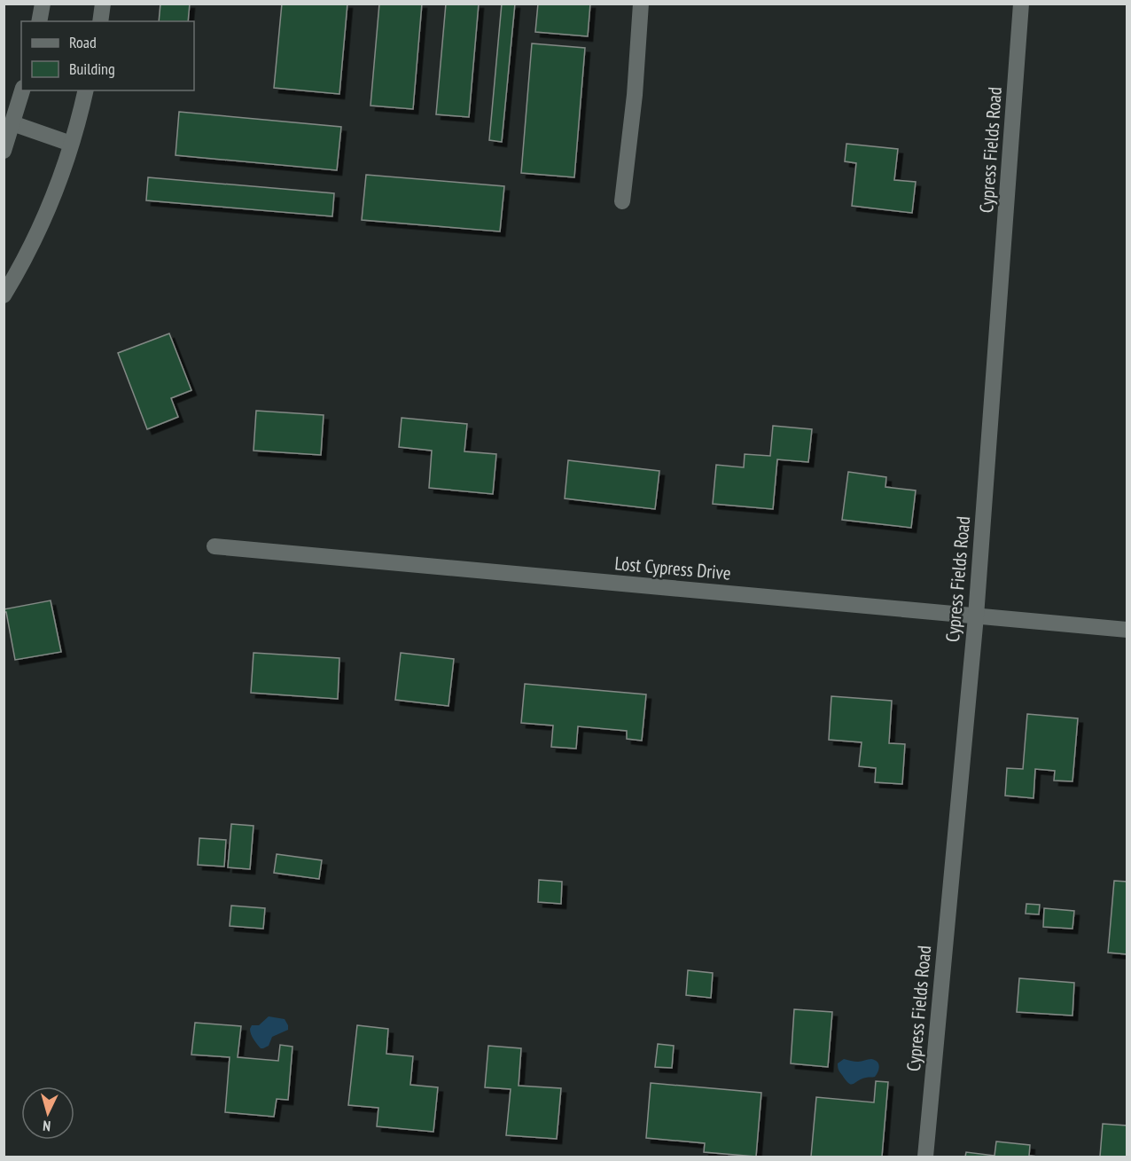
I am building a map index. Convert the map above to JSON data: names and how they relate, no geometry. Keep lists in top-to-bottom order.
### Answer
{
  "streets": {
    "street": ["Cypress Fields Road", "Lost Cypress Drive"]
  },
  "crossings": [
    ["Cypress Fields Road", "Lost Cypress Drive"]
  ],
  "legend": ["Road", "Building"],
  "north": "bottom"
}
